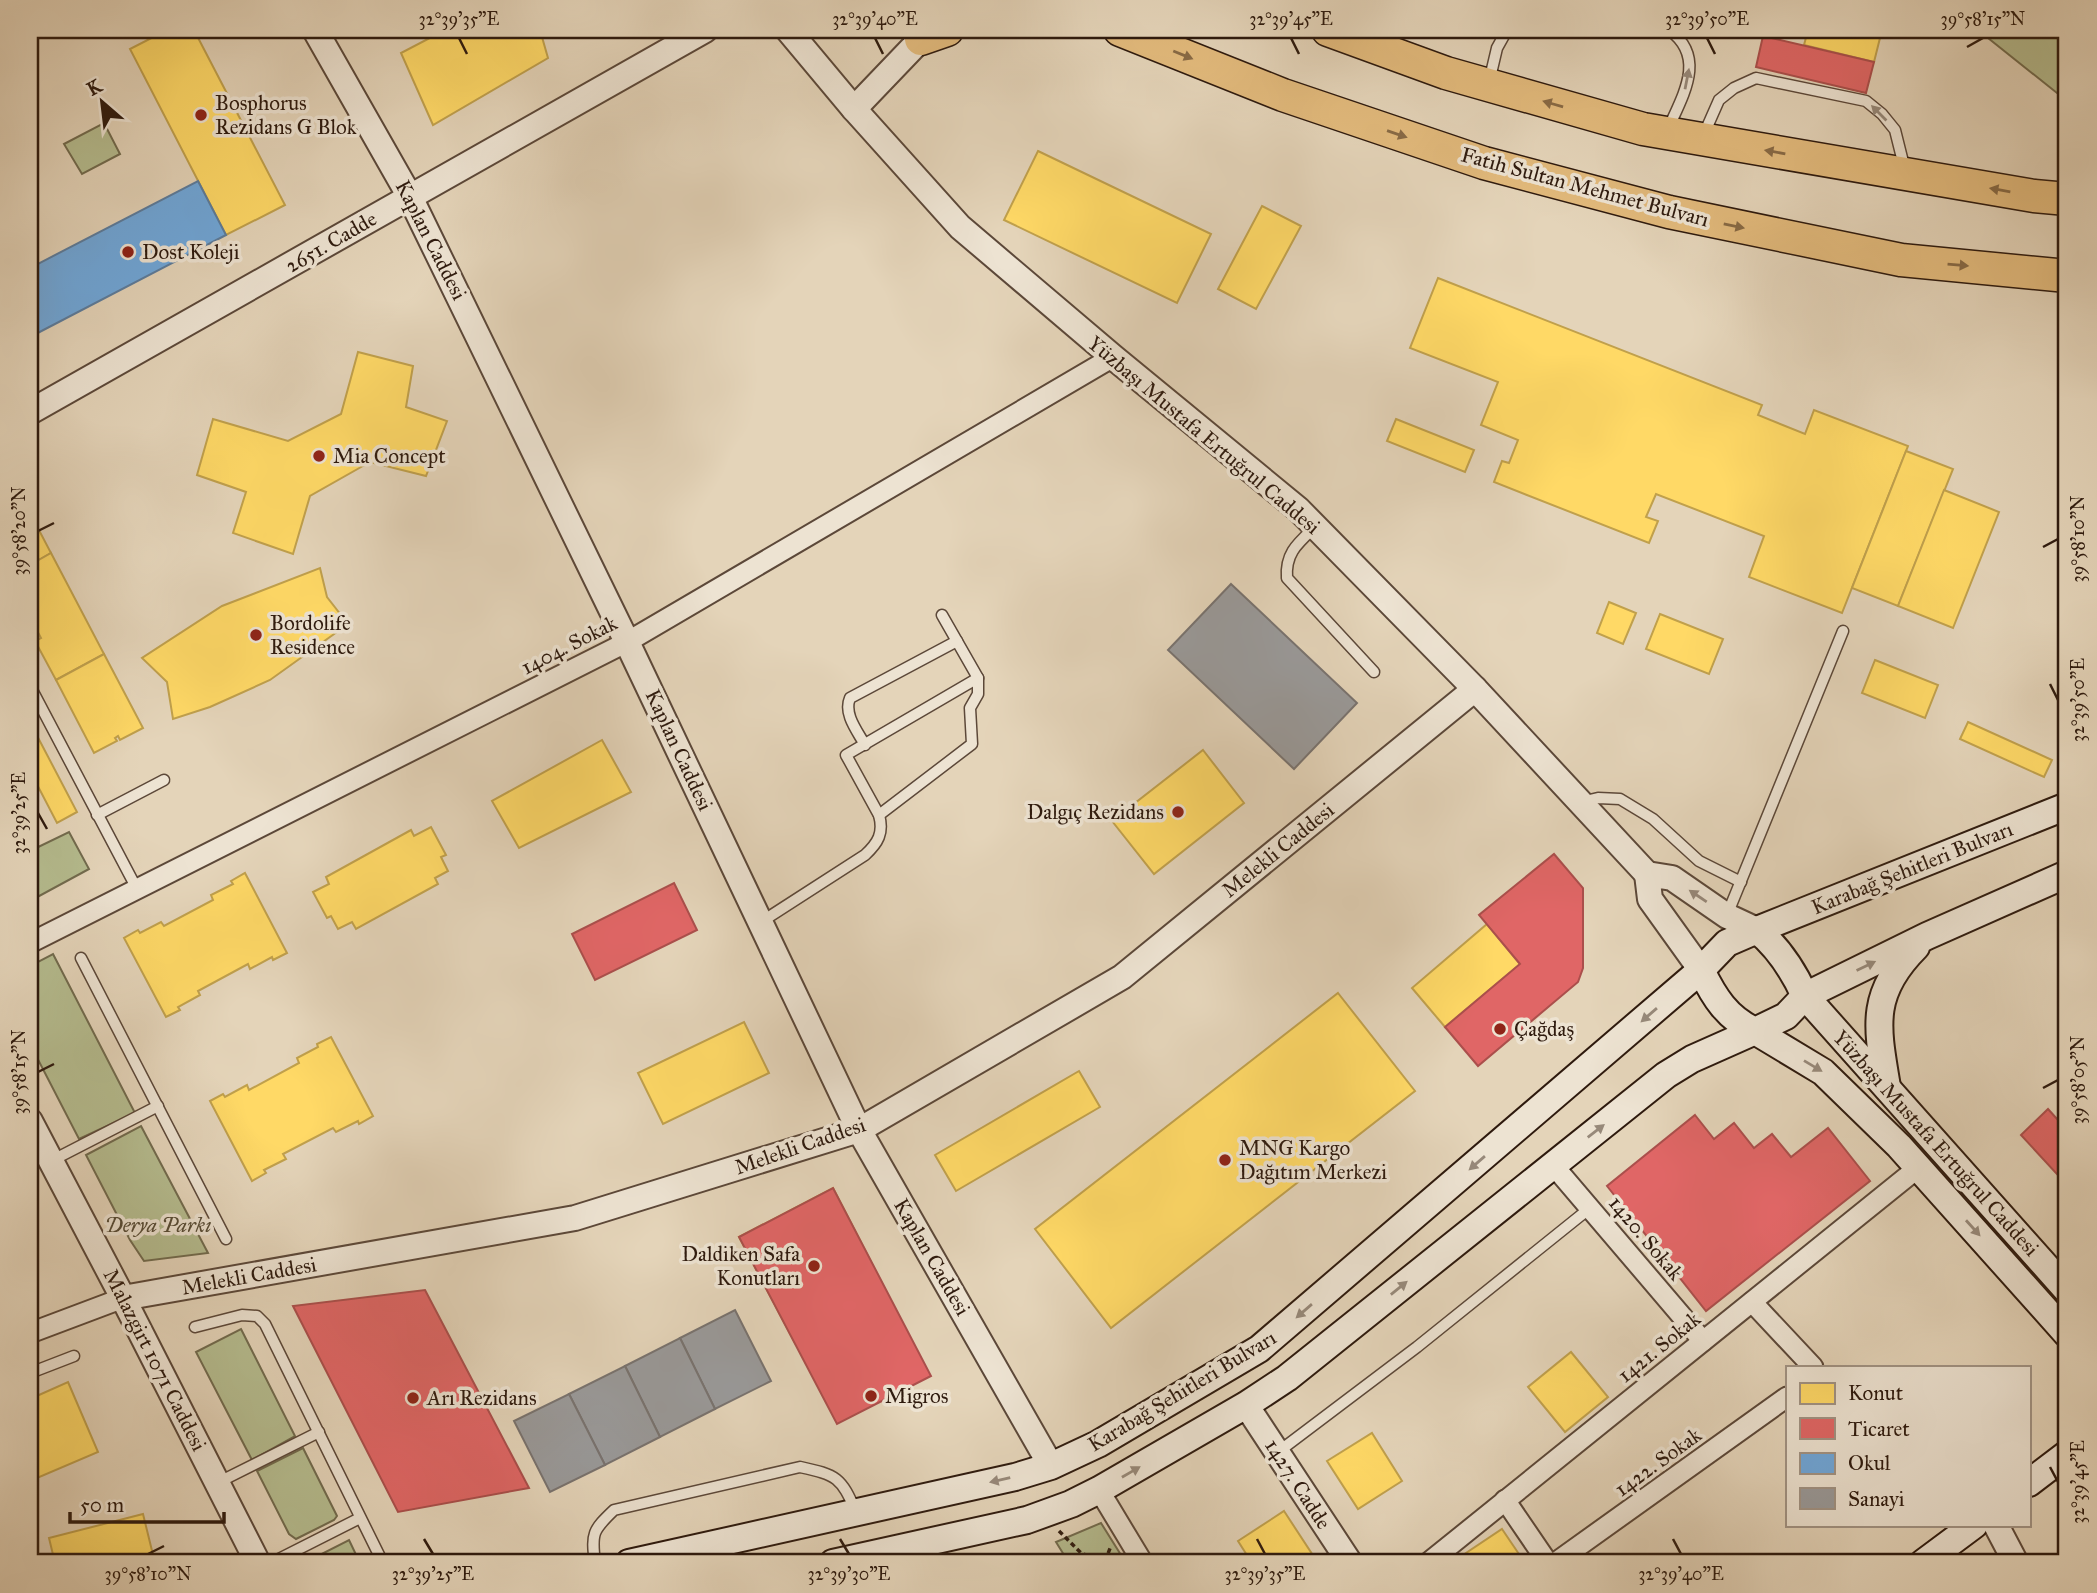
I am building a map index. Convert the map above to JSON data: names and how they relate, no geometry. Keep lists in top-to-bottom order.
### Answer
{
  "streets": {
    "highway": ["Fatih Sultan Mehmet Bulvarı"],
    "main road": ["Yüzbaşı Mustafa Ertuğrul Caddesi", "Karabağ Şehitleri Bulvarı"],
    "street": [
      "Kaplan Caddesi",
      "2651. Cadde",
      "1404. Sokak",
      "Melekli Caddesi",
      "1420. Sokak",
      "1421. Sokak",
      "Malazgirt 1071 Caddesi",
      "1422. Sokak",
      "1427. Cadde"
    ]
  },
  "crossings": [
    ["Kaplan Caddesi", "2651. Cadde"],
    ["Kaplan Caddesi", "1404. Sokak"],
    ["Kaplan Caddesi", "Melekli Caddesi"],
    ["Kaplan Caddesi", "Karabağ Şehitleri Bulvarı"],
    ["Yüzbaşı Mustafa Ertuğrul Caddesi", "1404. Sokak"],
    ["Yüzbaşı Mustafa Ertuğrul Caddesi", "Melekli Caddesi"],
    ["Yüzbaşı Mustafa Ertuğrul Caddesi", "Karabağ Şehitleri Bulvarı"],
    ["Yüzbaşı Mustafa Ertuğrul Caddesi", "1421. Sokak"],
    ["Melekli Caddesi", "Malazgirt 1071 Caddesi"],
    ["Karabağ Şehitleri Bulvarı", "1420. Sokak"],
    ["Karabağ Şehitleri Bulvarı", "1427. Cadde"],
    ["1420. Sokak", "1421. Sokak"]
  ],
  "parks": ["Derya Parkı"],
  "places": [
    "Bosphorus Rezidans G Blok",
    "Dost Koleji",
    "Mia Concept",
    "Bordolife Residence",
    "Dalgıç Rezidans",
    "Çağdaş",
    "MNG Kargo Dağıtım Merkezi",
    "Daldiken Safa Konutları",
    "Migros",
    "Arı Rezidans"
  ],
  "legend": [
    "Konut",
    "Ticaret",
    "Okul",
    "Sanayi"
  ],
  "scale_bar": "50 m",
  "north": "top left",
  "coordinates": [
    "32°39'35\"E",
    "32°39'40\"E",
    "32°39'45\"E",
    "32°39'50\"E",
    "39°58'15\"N",
    "39°58'20\"N",
    "39°58'10\"N",
    "32°39'25\"E",
    "39°58'05\"N",
    "32°39'30\"E"
  ]
}
